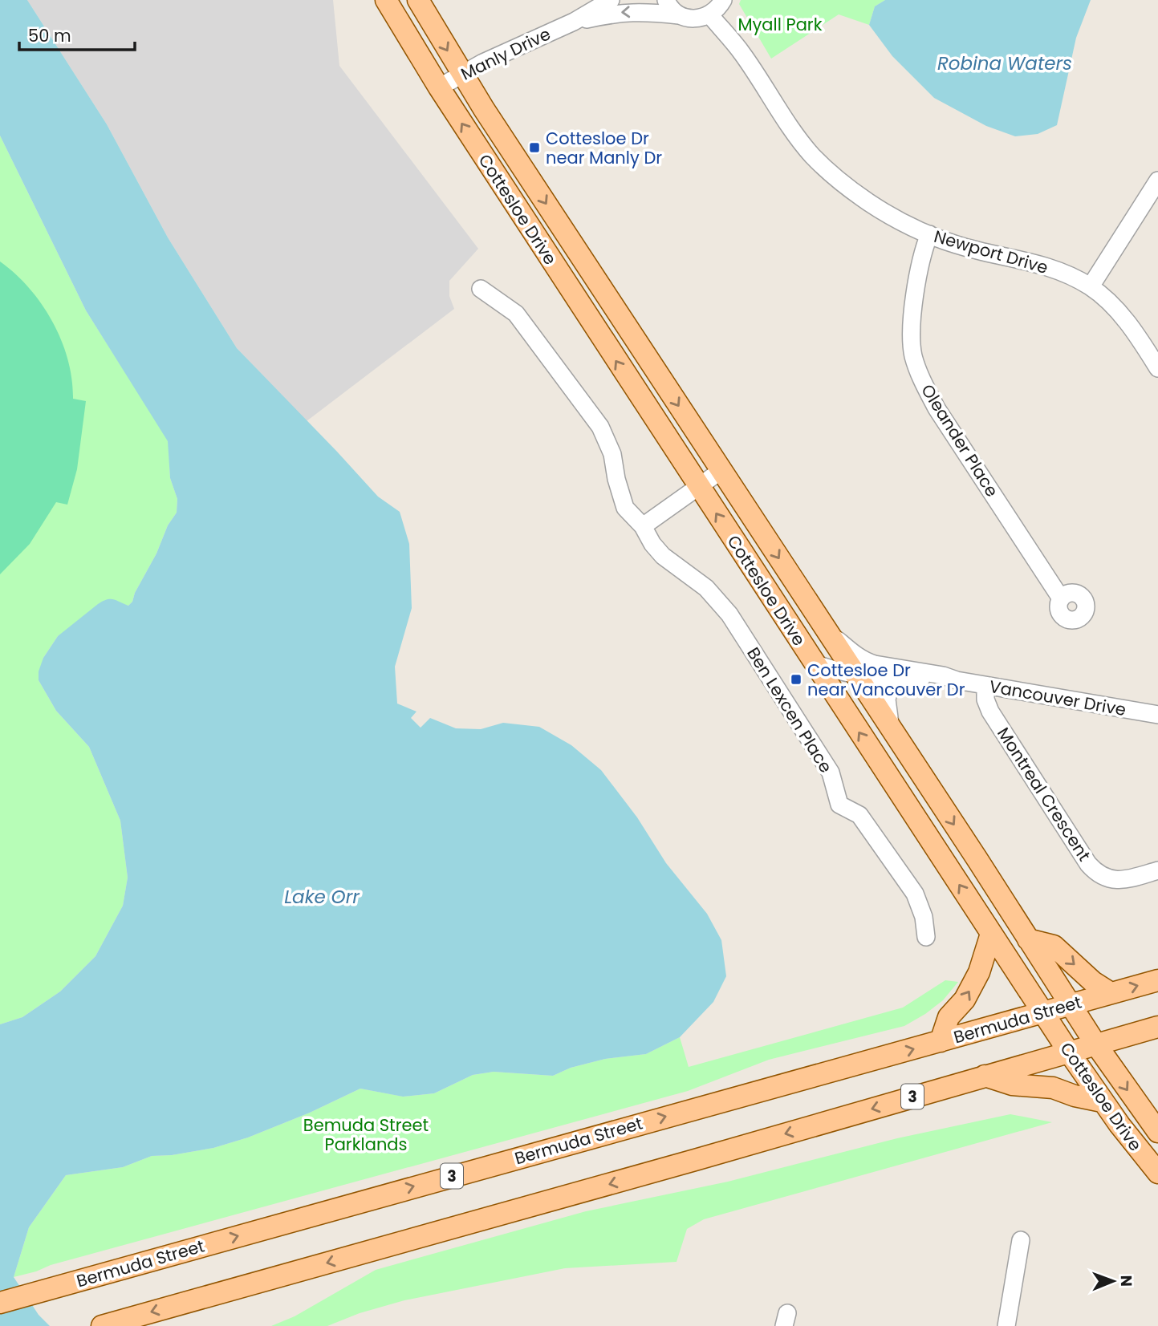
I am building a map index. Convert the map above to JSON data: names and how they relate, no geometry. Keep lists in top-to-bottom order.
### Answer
{
  "streets": {
    "main road": ["Cottesloe Drive", "Bermuda Street", "3"],
    "street": [
      "Manly Drive",
      "Newport Drive",
      "Oleander Place",
      "Vancouver Drive",
      "Ben Lexcen Place",
      "Montreal Crescent"
    ]
  },
  "crossings": [
    ["Manly Drive", "Cottesloe Drive"],
    ["Manly Drive", "Newport Drive"],
    ["Cottesloe Drive", "Vancouver Drive"],
    ["Cottesloe Drive", "Bermuda Street"],
    ["Cottesloe Drive", "3"],
    ["Newport Drive", "Oleander Place"],
    ["Vancouver Drive", "Montreal Crescent"]
  ],
  "water": ["Robina Waters", "Lake Orr"],
  "parks": ["Myall Park", "Bemuda Street Parklands"],
  "places": {
    "transit": ["Cottesloe Dr near Manly Dr", "Cottesloe Dr near Vancouver Dr"]
  },
  "scale_bar": "50 m",
  "north": "right"
}
